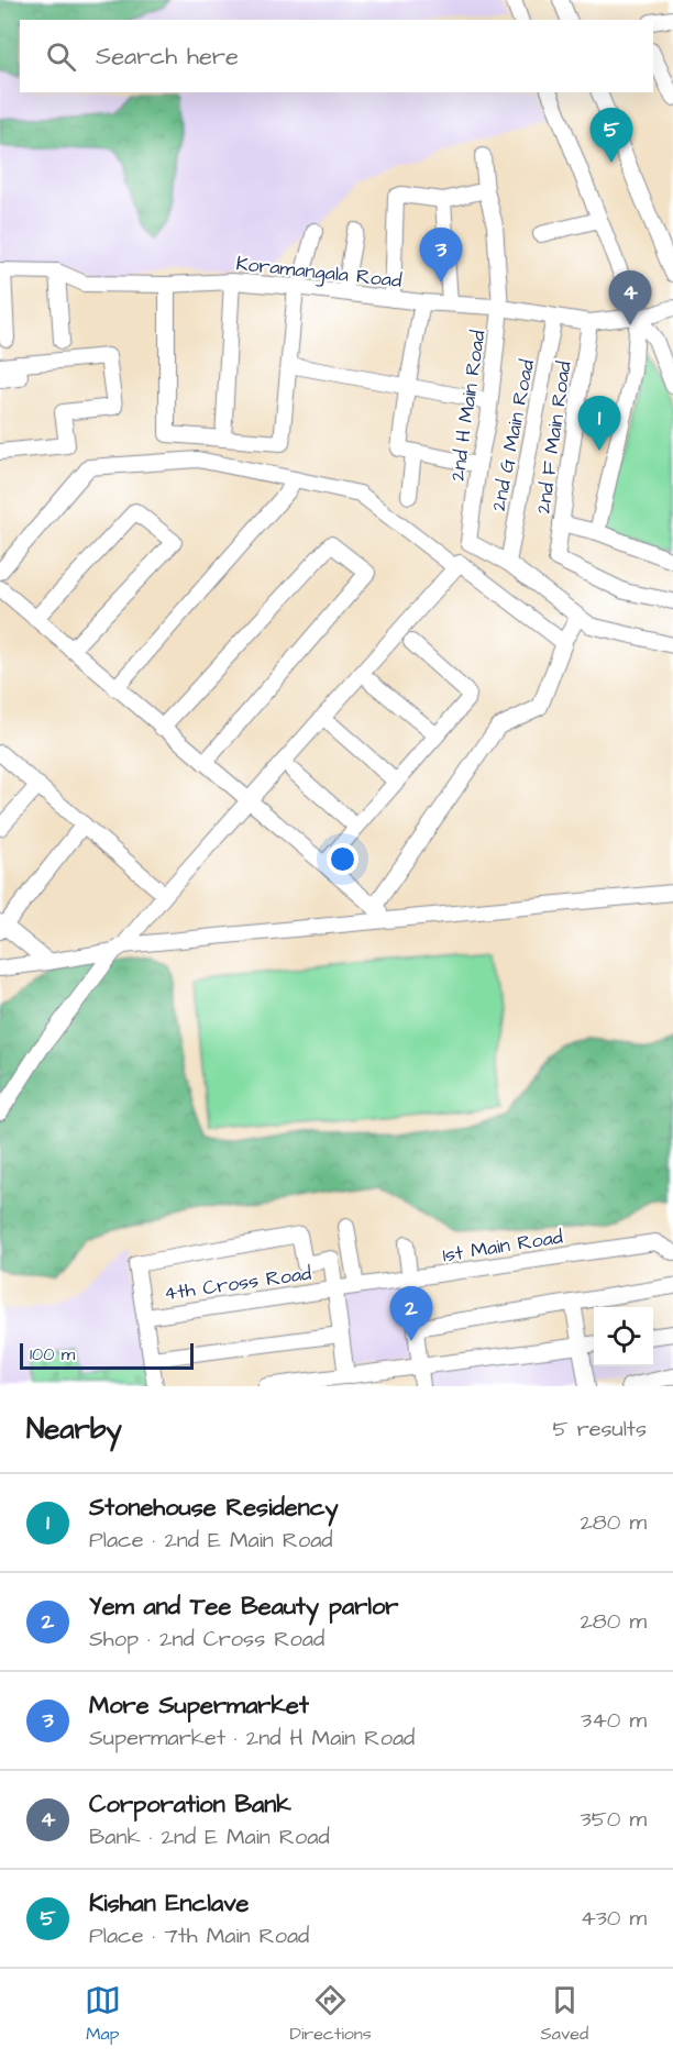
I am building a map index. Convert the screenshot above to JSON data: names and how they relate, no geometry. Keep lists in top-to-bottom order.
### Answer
{
  "streets": {
    "street": [
      "Koramangala Road",
      "2nd H Main Road",
      "2nd G Main Road",
      "2nd F Main Road",
      "1st Main Road",
      "4th Cross Road"
    ]
  },
  "crossings": [
    ["Koramangala Road", "2nd H Main Road"],
    ["Koramangala Road", "2nd G Main Road"],
    ["Koramangala Road", "2nd F Main Road"],
    ["2nd H Main Road", "2nd G Main Road"],
    ["1st Main Road", "4th Cross Road"]
  ],
  "scale_bar": "100 m",
  "page": {
    "search": "Search here",
    "pins": [
      "5",
      "3",
      "4",
      "1",
      "2"
    ],
    "scale": "100 m",
    "heading": ["Nearby", "5 results"],
    "list": [
      {
        "mark": "1",
        "name": "Stonehouse Residency",
        "note": "Place · 2nd E Main Road",
        "value": "280 m"
      },
      {
        "mark": "2",
        "name": "Yem and Tee Beauty parlor",
        "note": "Shop · 2nd Cross Road",
        "value": "280 m"
      },
      {
        "mark": "3",
        "name": "More Supermarket",
        "note": "Supermarket · 2nd H Main Road",
        "value": "340 m"
      },
      {
        "mark": "4",
        "name": "Corporation Bank",
        "note": "Bank · 2nd E Main Road",
        "value": "350 m"
      },
      {
        "mark": "5",
        "name": "Kishan Enclave",
        "note": "Place · 7th Main Road",
        "value": "430 m"
      }
    ],
    "nav": ["Map", "Directions", "Saved"]
  }
}
